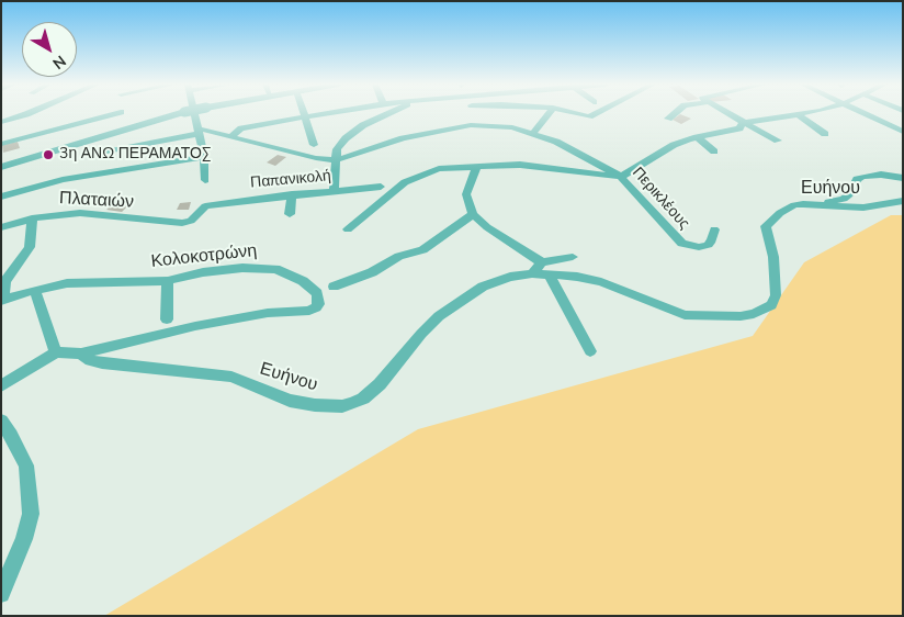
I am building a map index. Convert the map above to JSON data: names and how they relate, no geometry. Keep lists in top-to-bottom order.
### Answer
{
  "streets": {
    "street": [
      "Παπανικολή",
      "Ευήνου",
      "Περικλέους",
      "Πλαταιών",
      "Κολοκοτρώνη"
    ]
  },
  "crossings": [
    ["Παπανικολή", "Πλαταιών"],
    ["Ευήνου", "Κολοκοτρώνη"]
  ],
  "places": ["3η ΑΝΩ ΠΕΡΑΜΑΤΟΣ"],
  "north": "bottom right"
}
